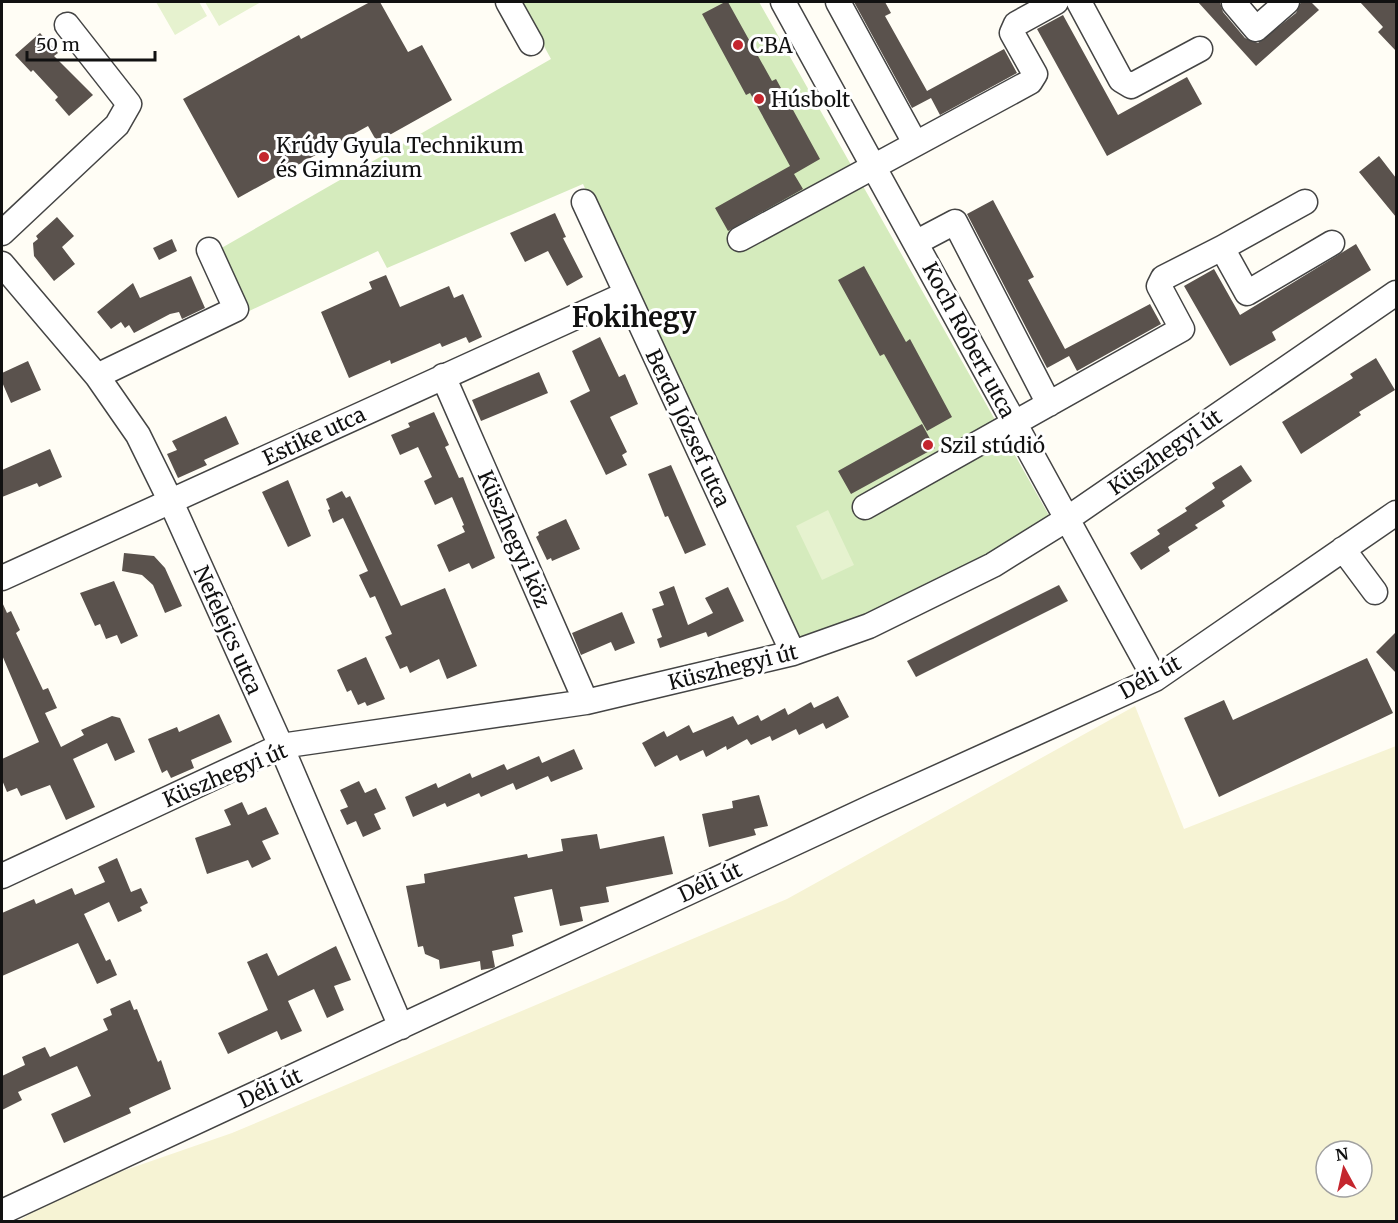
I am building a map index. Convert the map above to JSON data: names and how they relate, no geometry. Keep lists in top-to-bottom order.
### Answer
{
  "streets": {
    "street": [
      "Koch Róbert utca",
      "Berda József utca",
      "Estike utca",
      "Küszhegyi út",
      "Küszhegyi köz",
      "Nefelejcs utca",
      "Déli út"
    ]
  },
  "crossings": [
    ["Koch Róbert utca", "Küszhegyi út"],
    ["Koch Róbert utca", "Déli út"],
    ["Berda József utca", "Estike utca"],
    ["Berda József utca", "Küszhegyi út"],
    ["Estike utca", "Küszhegyi köz"],
    ["Estike utca", "Nefelejcs utca"],
    ["Küszhegyi út", "Küszhegyi köz"],
    ["Küszhegyi út", "Nefelejcs utca"],
    ["Nefelejcs utca", "Déli út"]
  ],
  "districts": ["Fokihegy"],
  "places": [
    "CBA",
    "Húsbolt",
    "Krúdy Gyula Technikum és Gimnázium",
    "Szil stúdió"
  ],
  "scale_bar": "50 m",
  "north": "top"
}
